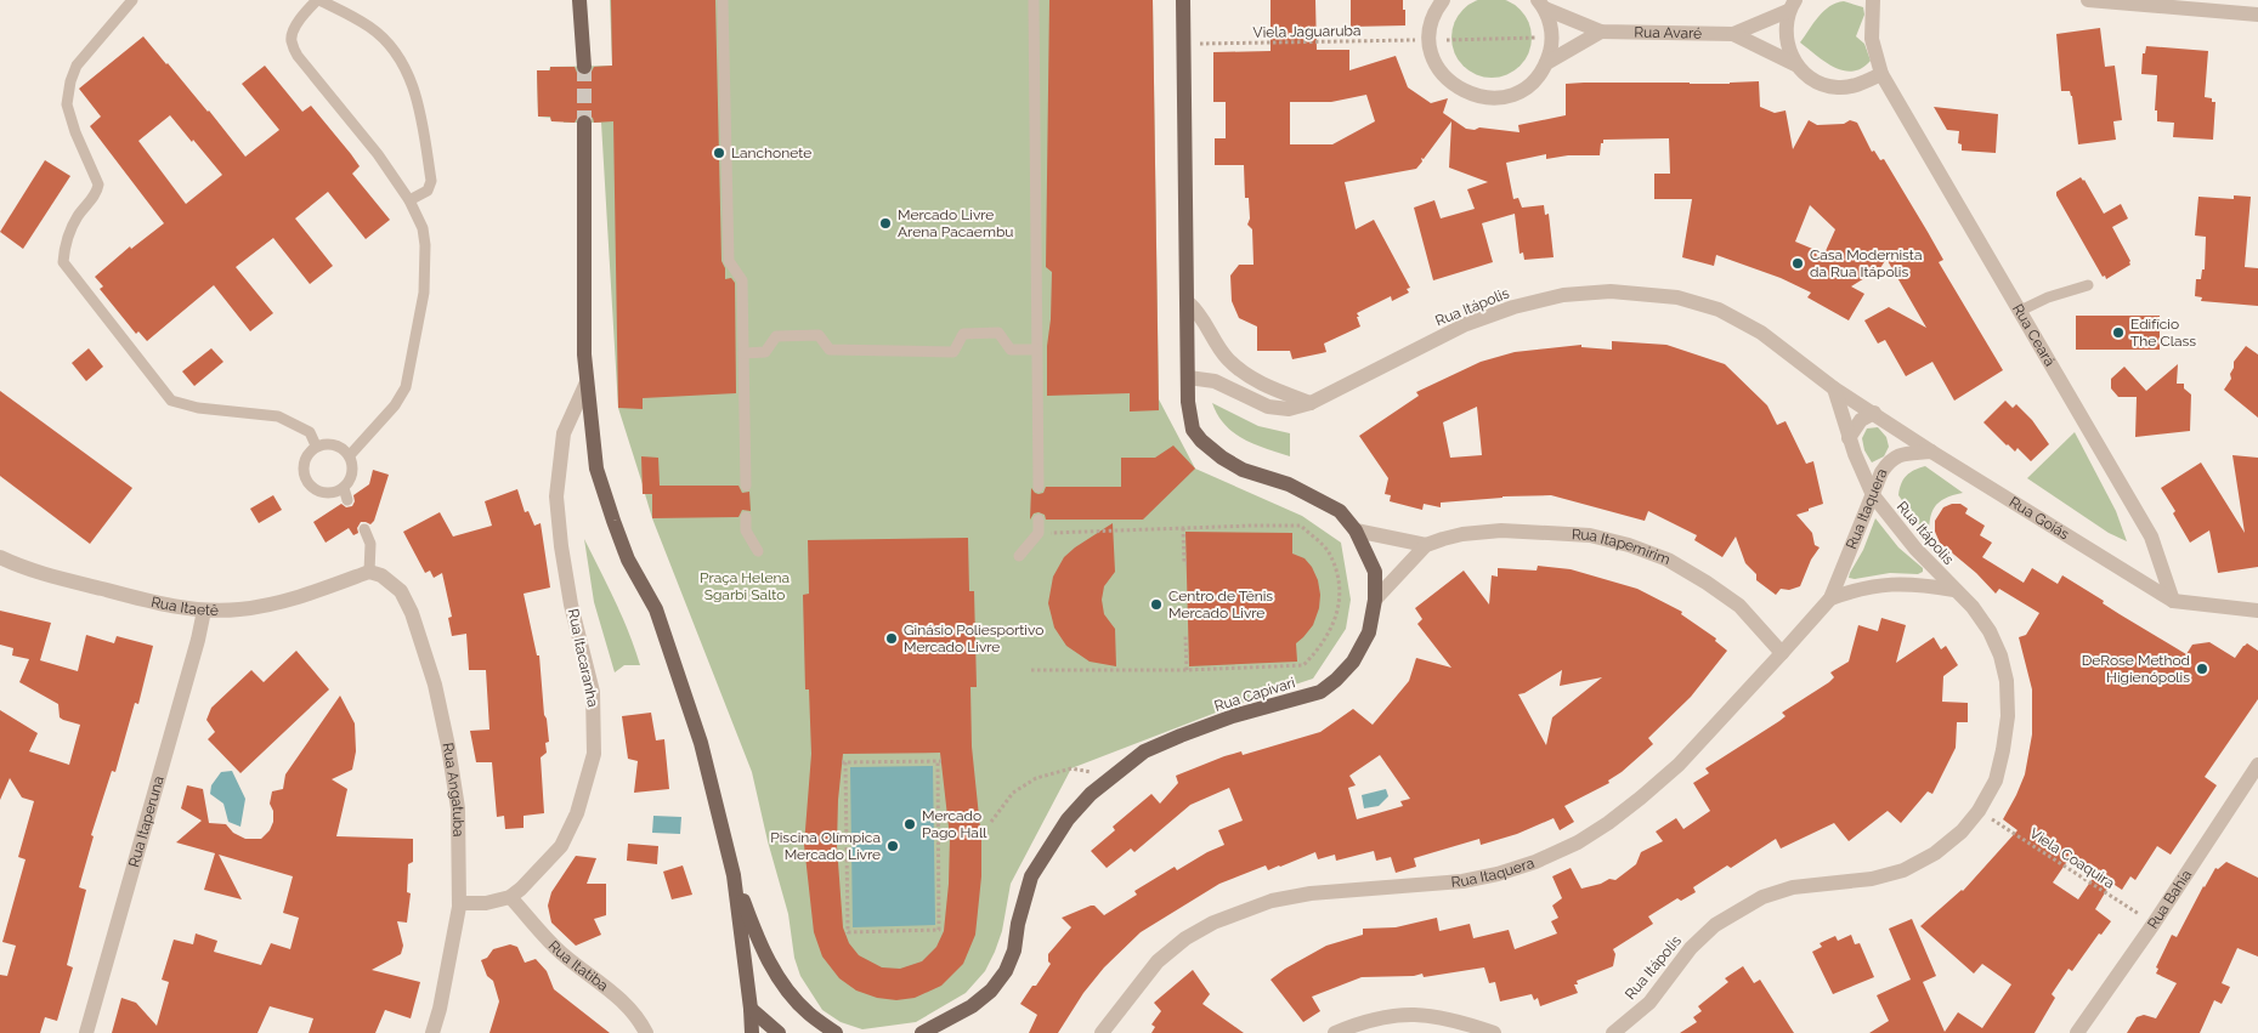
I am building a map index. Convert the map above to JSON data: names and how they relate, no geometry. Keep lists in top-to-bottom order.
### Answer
{
  "streets": {
    "main road": ["Rua Capivari"],
    "street": [
      "Rua Avaré",
      "Rua Itápolis",
      "Rua Ceará",
      "Rua Itaquera",
      "Rua Goiás",
      "Rua Itapemirim",
      "Rua Itaetê",
      "Rua Itacaranha",
      "Rua Angatuba",
      "Rua Itaperuna",
      "Rua Bahia",
      "Rua Itatiba"
    ],
    "path": ["Viela Jaguaruba", "Viela Coaquira"]
  },
  "crossings": [
    ["Rua Avaré", "Rua Ceará"],
    ["Rua Itápolis", "Rua Itaquera"],
    ["Rua Itápolis", "Rua Goiás"],
    ["Rua Itápolis", "Rua Capivari"],
    ["Rua Itápolis", "Viela Coaquira"],
    ["Rua Ceará", "Rua Goiás"],
    ["Rua Itaquera", "Rua Goiás"],
    ["Rua Itaquera", "Rua Itapemirim"],
    ["Rua Itapemirim", "Rua Capivari"],
    ["Rua Itaetê", "Rua Angatuba"],
    ["Rua Itaetê", "Rua Itaperuna"],
    ["Rua Itacaranha", "Rua Itatiba"],
    ["Viela Coaquira", "Rua Bahia"]
  ],
  "parks": ["Praça Helena Sgarbi Salto"],
  "places": [
    "Lanchonete",
    "Mercado Livre Arena Pacaembu",
    "Casa Modernista da Rua Itápolis",
    "Edifício The Class",
    "Centro de Tênis Mercado Livre",
    "Ginásio Poliesportivo Mercado Livre",
    "DeRose Method Higienópolis",
    "Mercado Pago Hall",
    "Piscina Olímpica Mercado Livre"
  ]
}
